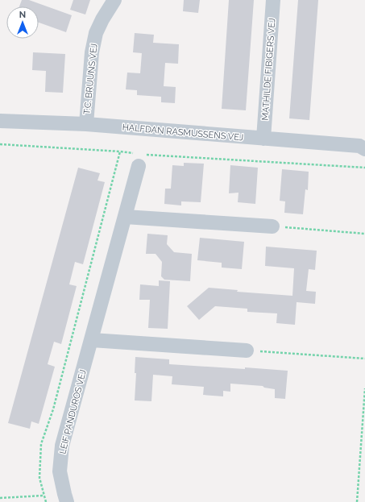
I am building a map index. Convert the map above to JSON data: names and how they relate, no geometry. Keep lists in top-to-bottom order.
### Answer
{
  "streets": {
    "street": [
      "MATHILDE FIBIGERS VEJ",
      "T.C. BRUUNS VEJ",
      "HALFDAN RASMUSSENS VEJ",
      "LEIF PANDUROS VEJ"
    ]
  },
  "crossings": [
    ["MATHILDE FIBIGERS VEJ", "HALFDAN RASMUSSENS VEJ"],
    ["T.C. BRUUNS VEJ", "HALFDAN RASMUSSENS VEJ"]
  ],
  "north": "top"
}
